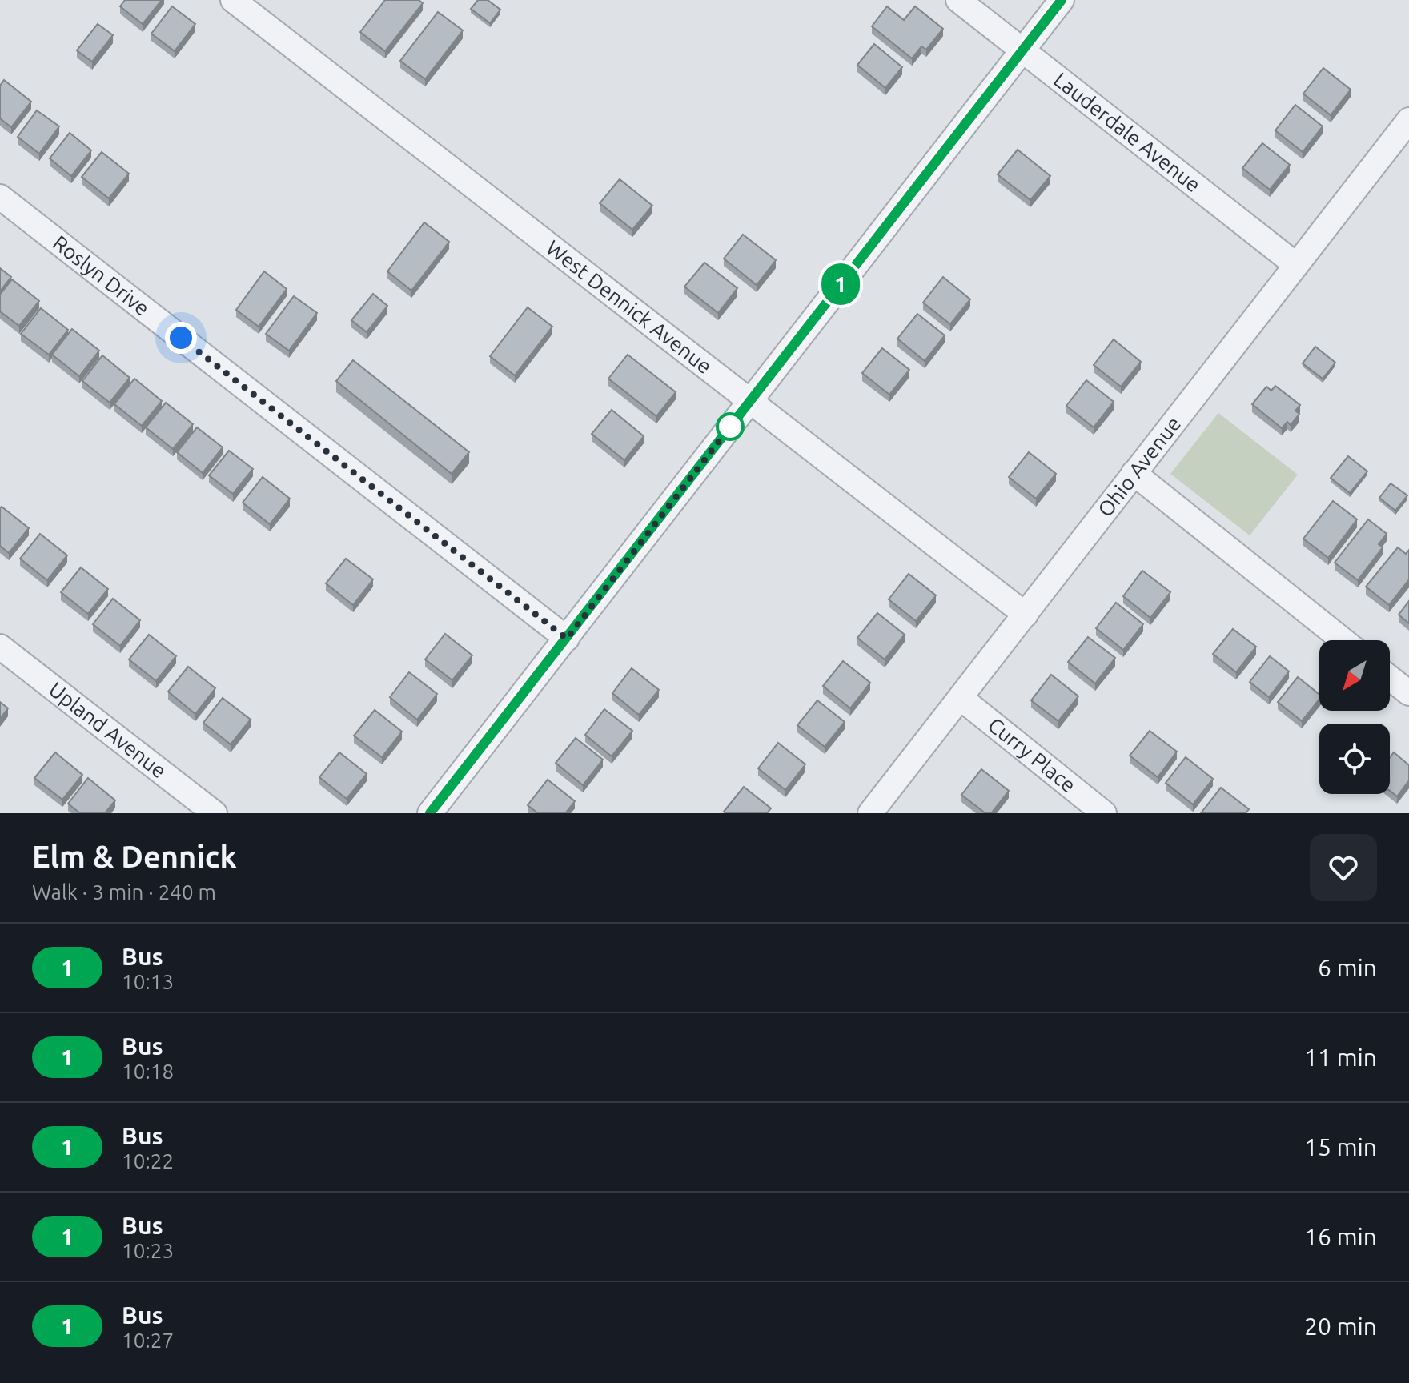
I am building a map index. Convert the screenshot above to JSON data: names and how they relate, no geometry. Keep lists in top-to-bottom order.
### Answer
{
  "streets": {
    "street": [
      "Lauderdale Avenue",
      "Roslyn Drive",
      "West Dennick Avenue",
      "Ohio Avenue",
      "Upland Avenue",
      "Curry Place"
    ]
  },
  "crossings": [
    ["Lauderdale Avenue", "Ohio Avenue"],
    ["West Dennick Avenue", "Ohio Avenue"],
    ["Ohio Avenue", "Curry Place"]
  ],
  "lines": ["bus line 1"],
  "north": "bottom left",
  "page": {
    "on_map": "1",
    "heading": ["Elm & Dennick", "Walk · 3 min · 240 m"],
    "list": [
      {
        "mark": "1",
        "name": "Bus",
        "note": "10:13",
        "value": "6 min"
      },
      {
        "mark": "1",
        "name": "Bus",
        "note": "10:18",
        "value": "11 min"
      },
      {
        "mark": "1",
        "name": "Bus",
        "note": "10:22",
        "value": "15 min"
      },
      {
        "mark": "1",
        "name": "Bus",
        "note": "10:23",
        "value": "16 min"
      },
      {
        "mark": "1",
        "name": "Bus",
        "note": "10:27",
        "value": "20 min"
      }
    ]
  }
}
